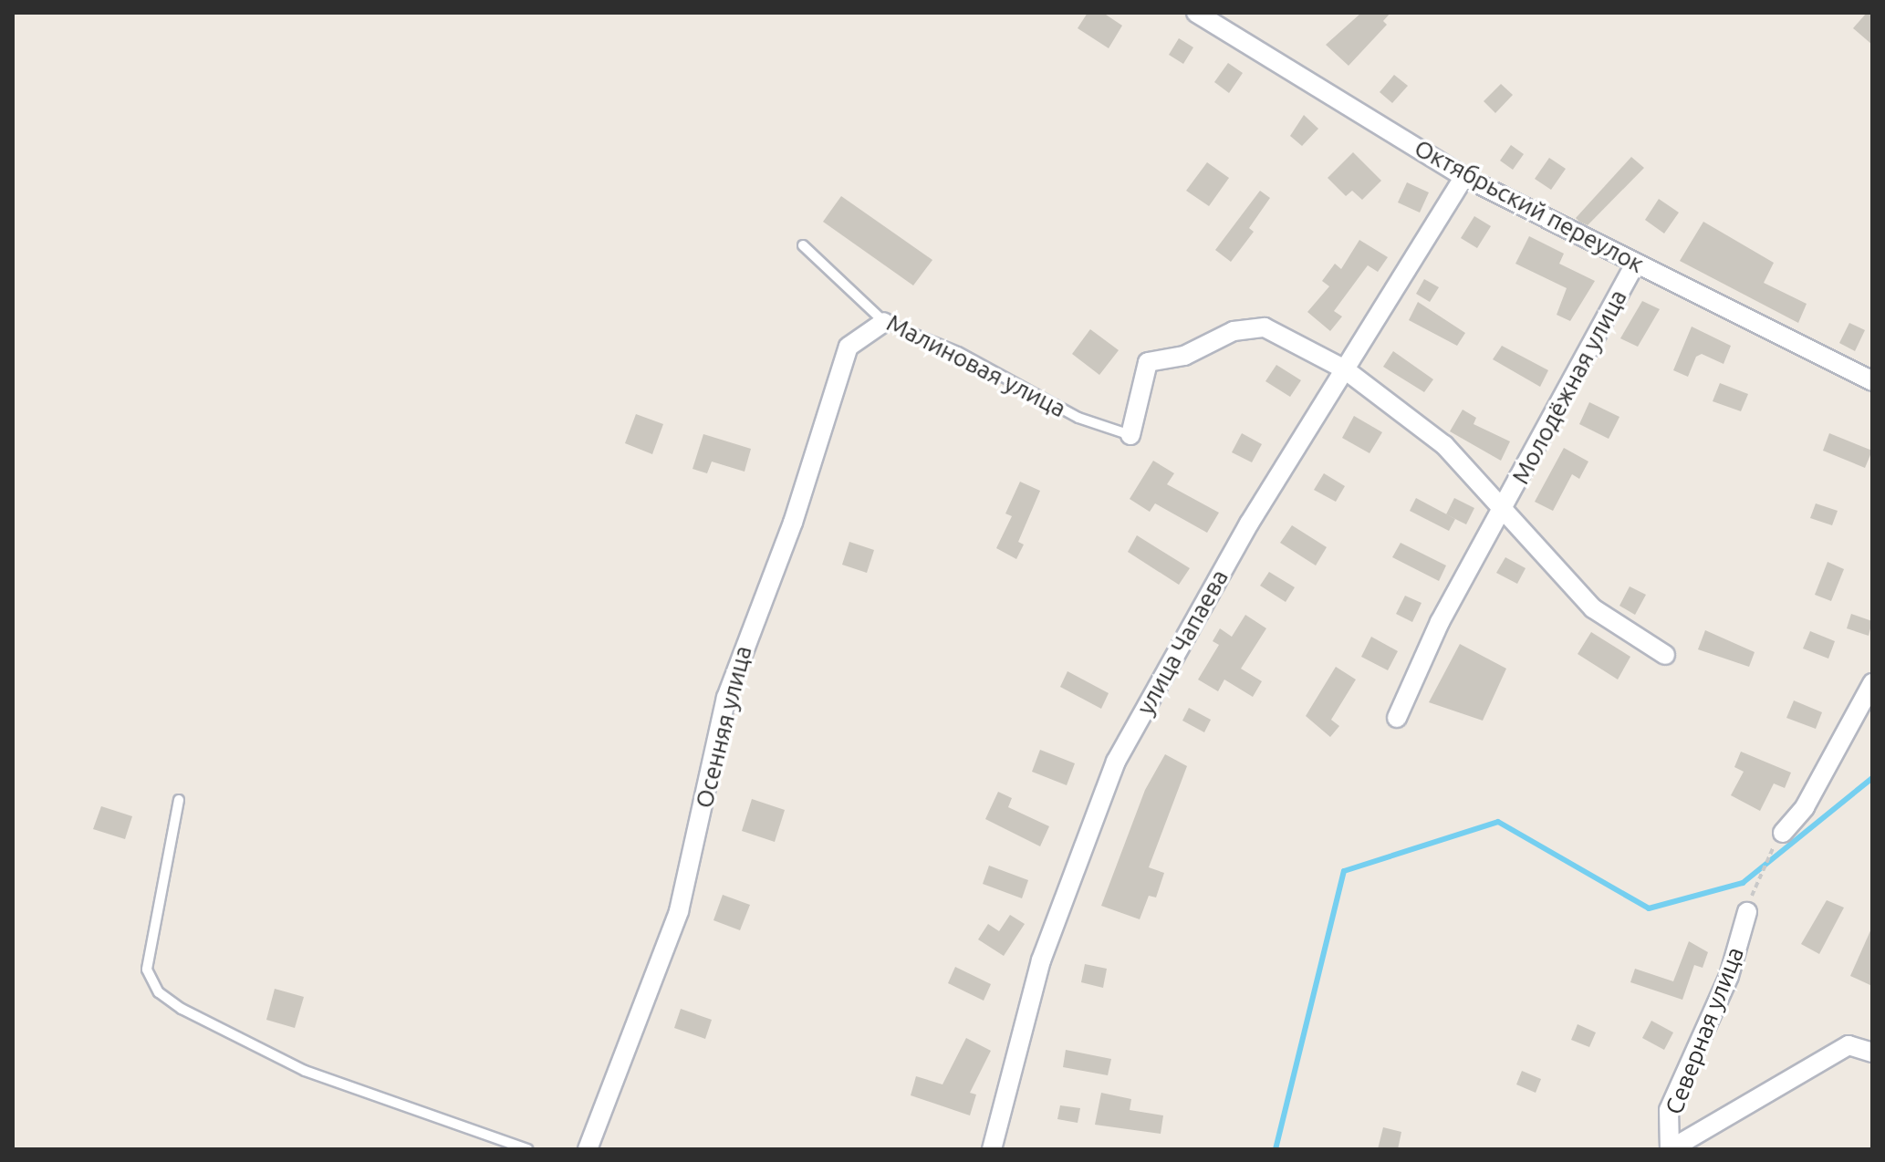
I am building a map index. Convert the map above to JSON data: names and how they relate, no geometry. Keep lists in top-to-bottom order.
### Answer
{
  "streets": {
    "street": [
      "Октябрьский переулок",
      "Молодёжная улица",
      "улица Чапаева",
      "Осенняя улица",
      "Северная улица"
    ],
    "lane": ["Малиновая улица"]
  },
  "crossings": [
    ["Октябрьский переулок", "Молодёжная улица"],
    ["Октябрьский переулок", "улица Чапаева"],
    ["Малиновая улица", "Осенняя улица"]
  ]
}
